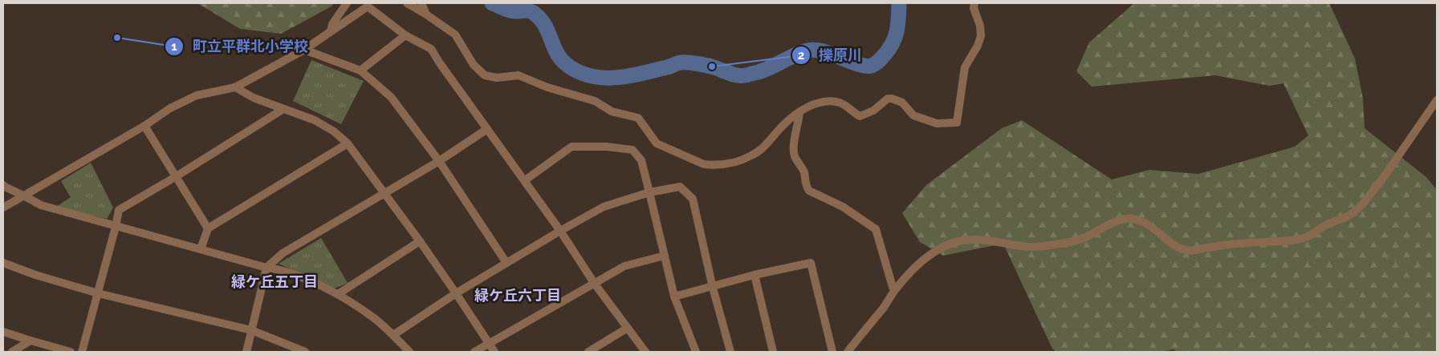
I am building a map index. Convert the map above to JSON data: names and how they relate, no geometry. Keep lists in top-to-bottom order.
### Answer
{
  "districts": ["緑ケ丘五丁目", "緑ケ丘六丁目"],
  "places": ["町立平群北小学校", "擽原川"]
}
